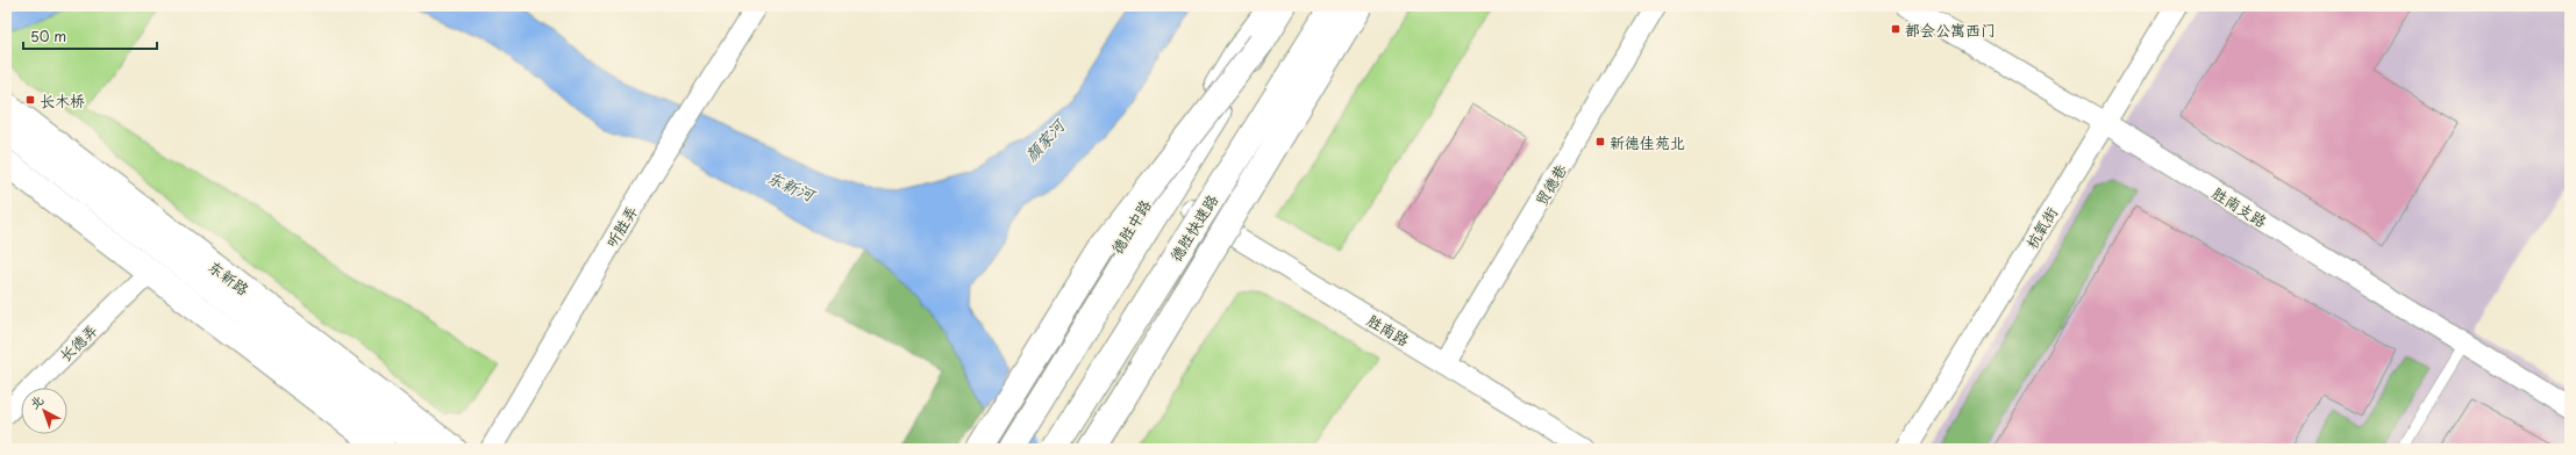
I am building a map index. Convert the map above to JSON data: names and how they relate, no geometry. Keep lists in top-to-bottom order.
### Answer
{
  "streets": {
    "main road": ["德胜中路", "德胜快速路", "东新路"],
    "street": [
      "贸德巷",
      "胜南支路",
      "听胜弄",
      "杭氧街",
      "胜南路",
      "长德弄"
    ]
  },
  "crossings": [
    ["贸德巷", "胜南路"],
    ["胜南支路", "杭氧街"]
  ],
  "water": ["颜家河", "东新河"],
  "places": {
    "transit": ["都会公寓西门", "长木桥", "新德佳苑北"]
  },
  "scale_bar": "50 m",
  "north": "top left"
}
